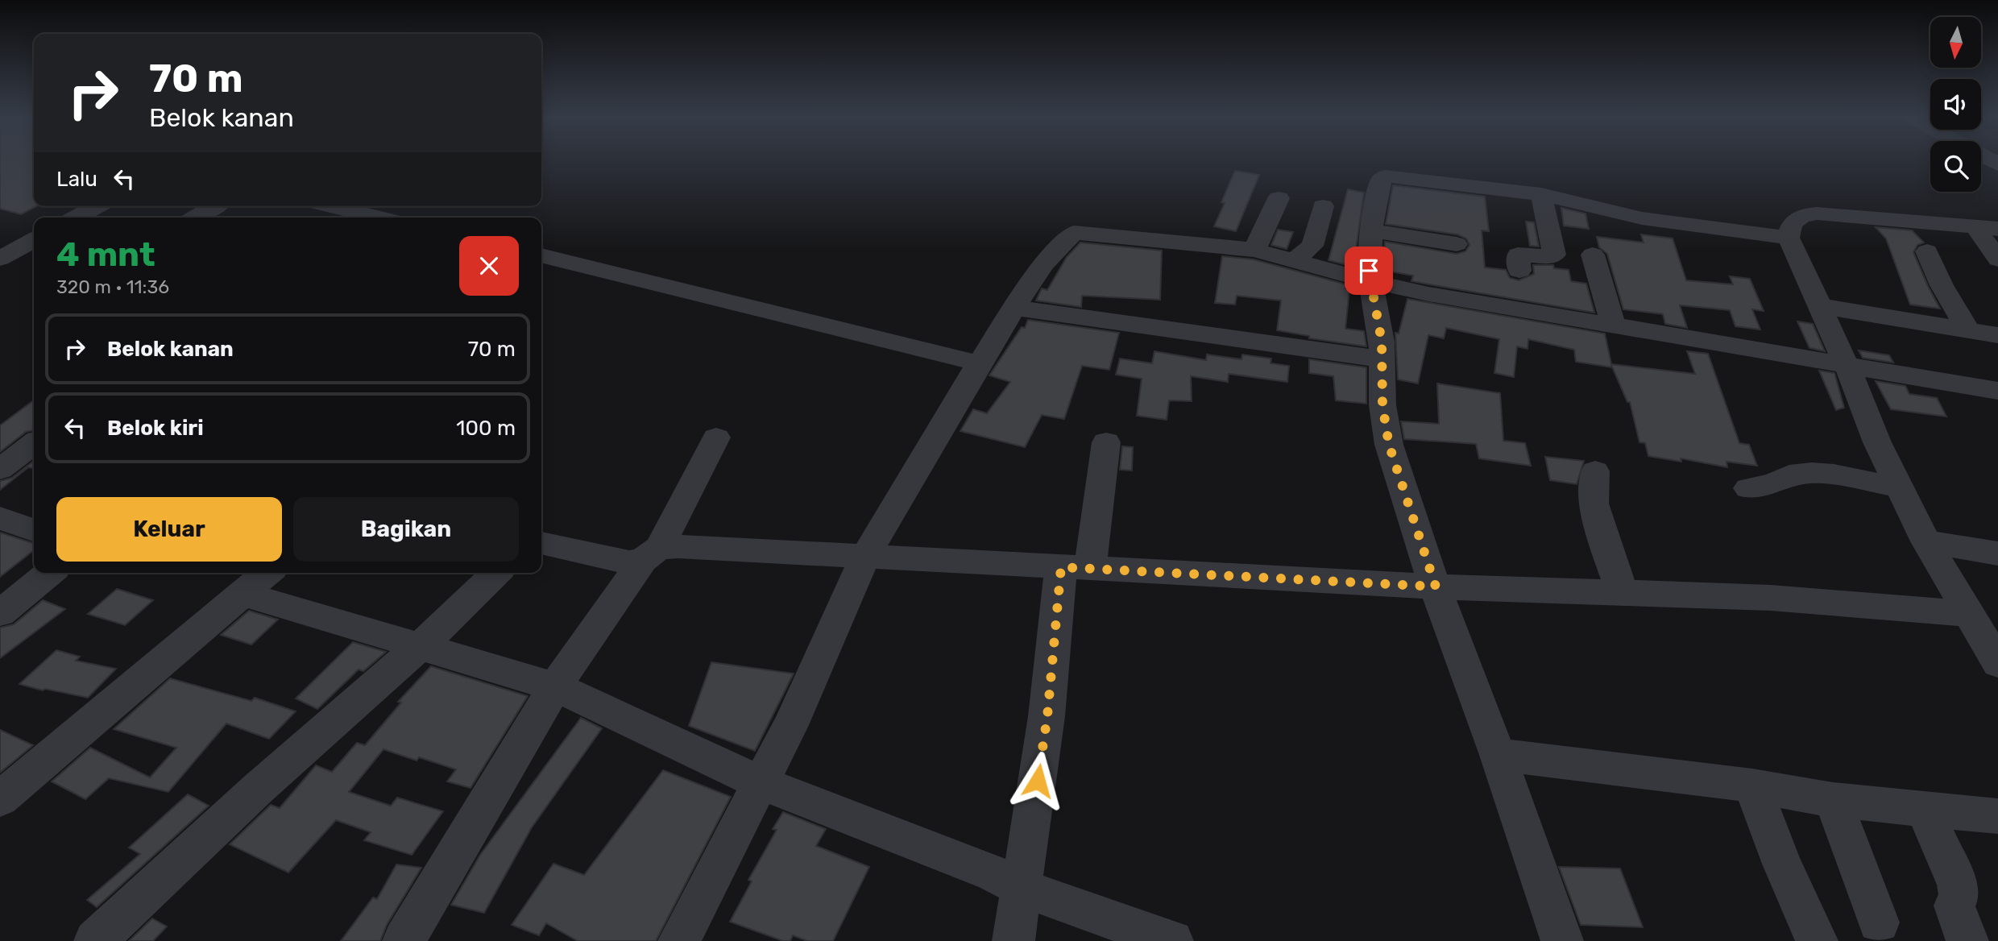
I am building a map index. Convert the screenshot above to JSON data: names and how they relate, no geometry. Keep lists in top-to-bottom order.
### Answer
{
  "north": "bottom",
  "page": {
    "turn": ["70 m", "Belok kanan"],
    "then": "Lalu",
    "heading": ["4 mnt", "320 m · 11:36"],
    "list": [
      {
        "name": "Belok kanan",
        "value": "70 m"
      },
      {
        "name": "Belok kiri",
        "value": "100 m"
      }
    ],
    "buttons": ["Keluar", "Bagikan"]
  }
}
